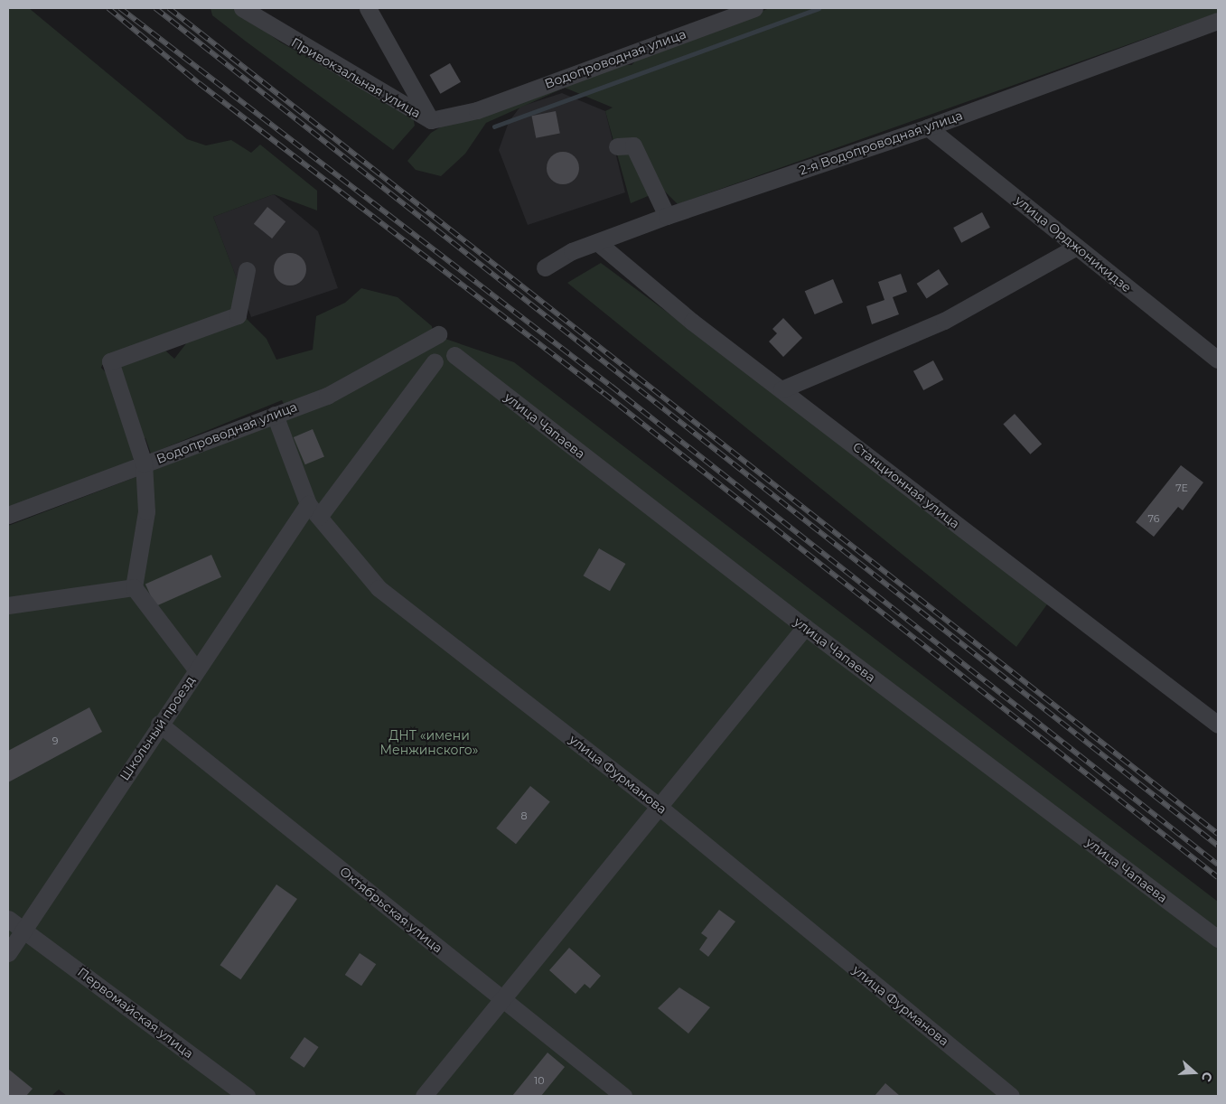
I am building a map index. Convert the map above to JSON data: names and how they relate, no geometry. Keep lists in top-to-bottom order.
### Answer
{
  "streets": {
    "street": [
      "Водопроводная улица",
      "Привокзальная улица",
      "2-я Водопроводная улица",
      "улица Орджоникидзе",
      "улица Чапаева",
      "Станционная улица",
      "Школьный проезд",
      "улица Фурманова",
      "Октябрьская улица",
      "Первомайская улица"
    ]
  },
  "crossings": [
    ["Водопроводная улица", "Привокзальная улица"],
    ["Водопроводная улица", "улица Фурманова"],
    ["2-я Водопроводная улица", "улица Орджоникидзе"],
    ["2-я Водопроводная улица", "Станционная улица"],
    ["Школьный проезд", "улица Фурманова"],
    ["Школьный проезд", "Октябрьская улица"],
    ["Школьный проезд", "Первомайская улица"]
  ],
  "parks": ["ДНТ «имени Менжинского»"],
  "house_numbers": [
    "7Е",
    "76",
    "9",
    "8",
    "10"
  ],
  "north": "right"
}
